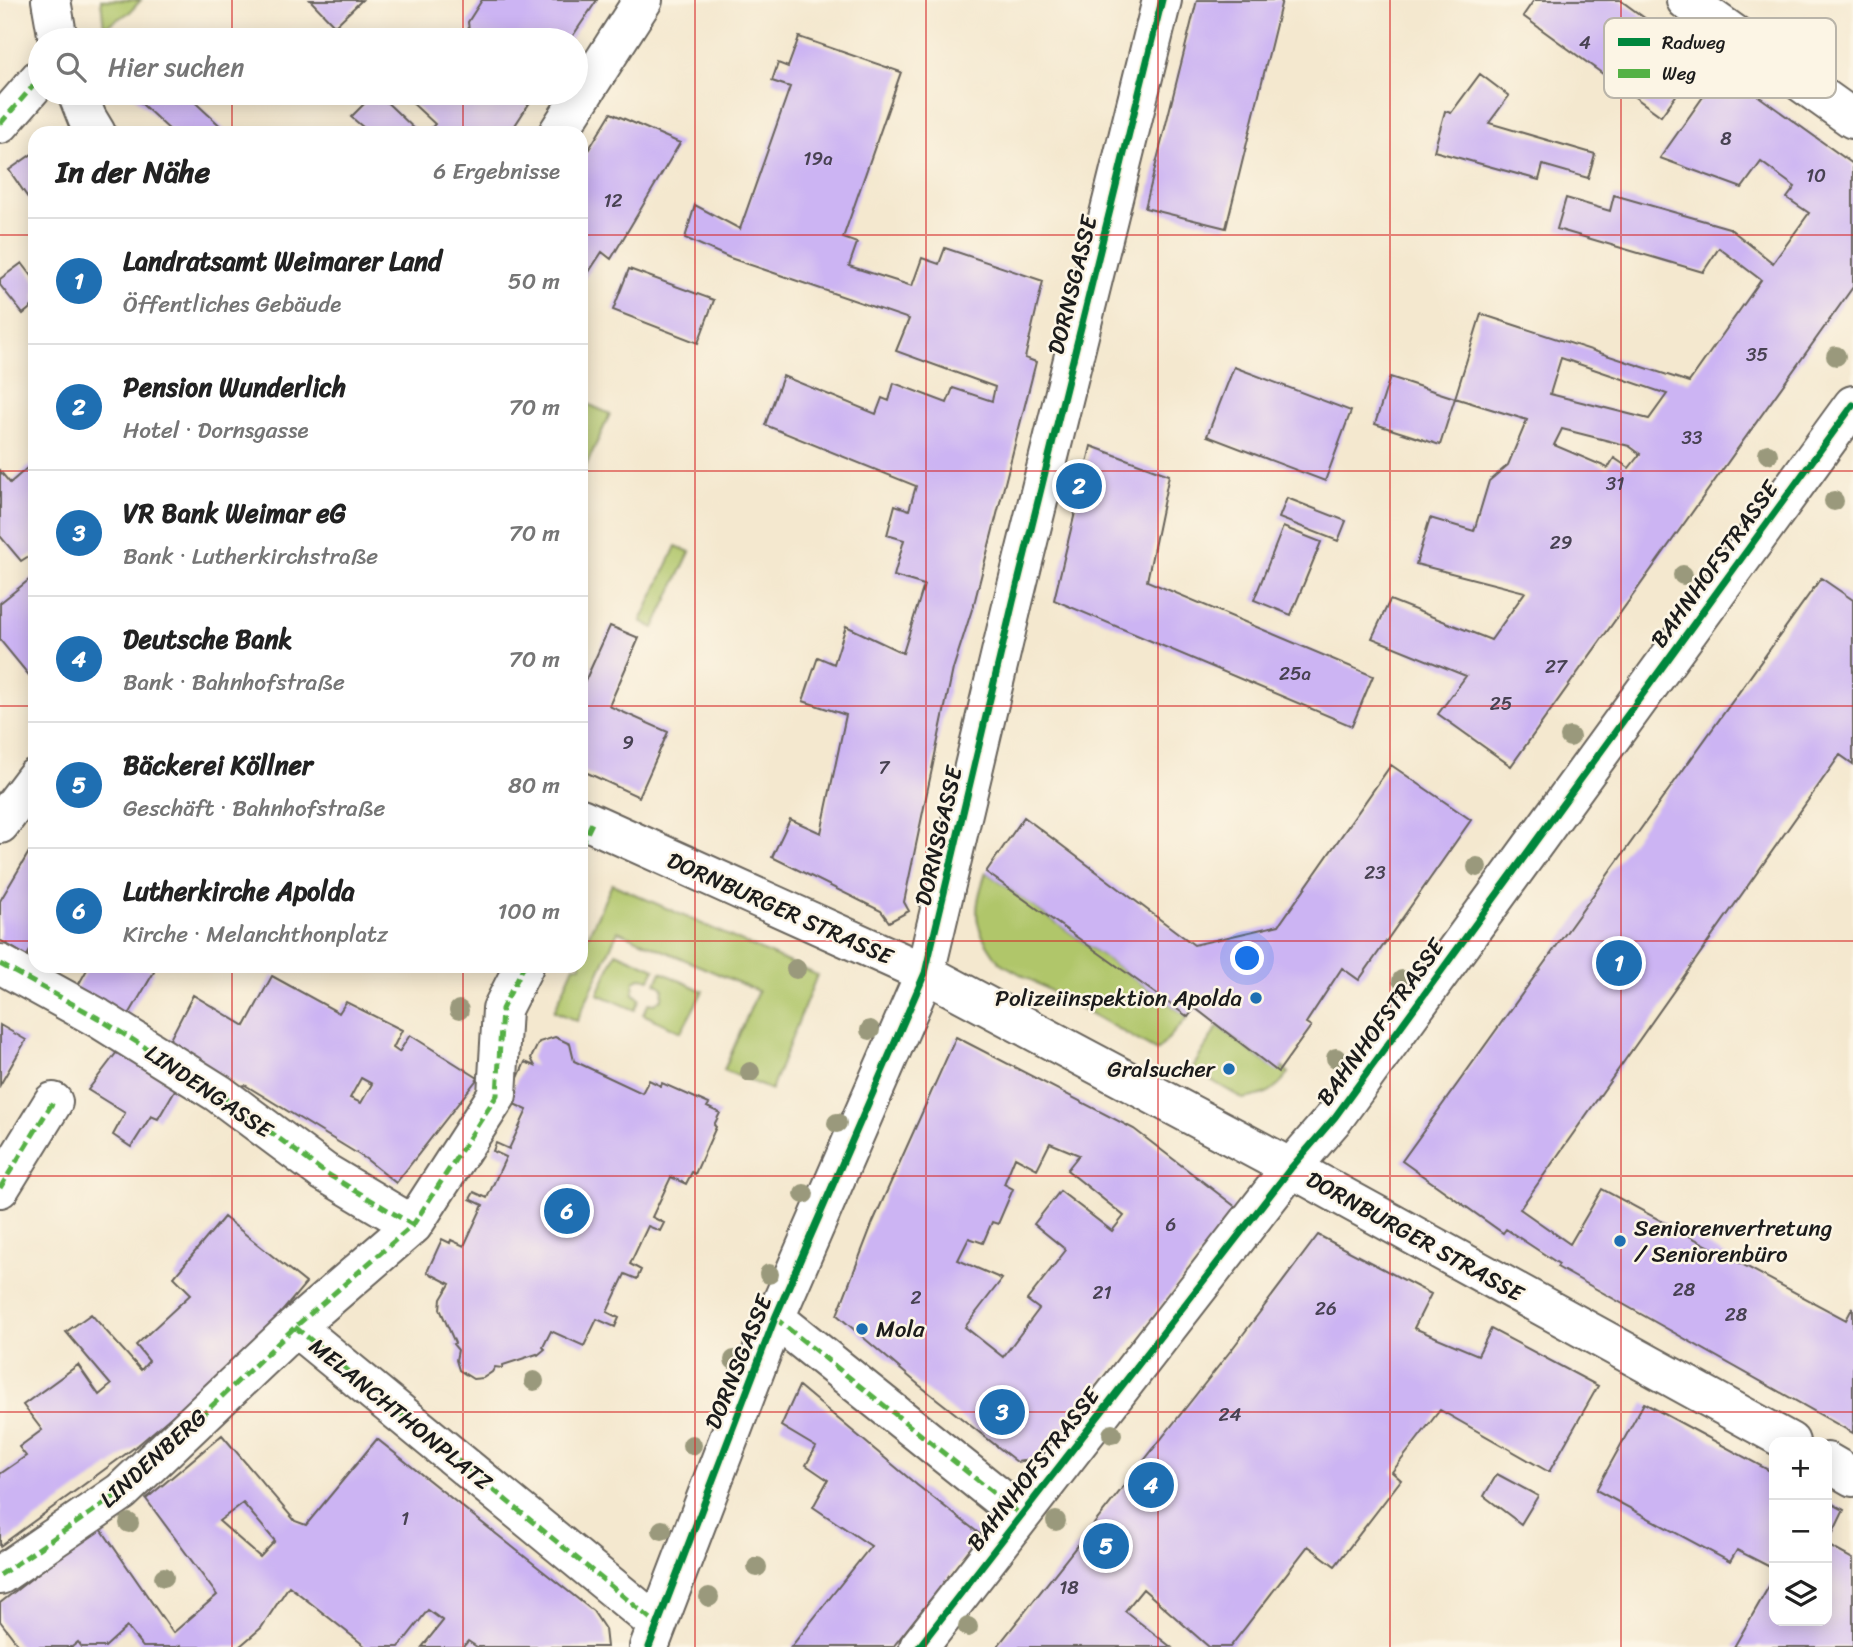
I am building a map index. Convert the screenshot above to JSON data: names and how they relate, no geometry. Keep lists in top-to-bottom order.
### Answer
{
  "streets": {
    "street": [
      "DORNSGASSE",
      "BAHNHOFSTRASSE",
      "DORNBURGER STRASSE",
      "LINDENGASSE",
      "MELANCHTHONPLATZ",
      "LINDENBERG"
    ]
  },
  "crossings": [
    ["DORNSGASSE", "DORNBURGER STRASSE"],
    ["DORNSGASSE", "MELANCHTHONPLATZ"],
    ["BAHNHOFSTRASSE", "DORNBURGER STRASSE"],
    ["LINDENGASSE", "MELANCHTHONPLATZ"],
    ["MELANCHTHONPLATZ", "LINDENBERG"]
  ],
  "places": [
    "Polizeiinspektion Apolda",
    "Gralsucher",
    "Seniorenvertretung / Seniorenbüro",
    "Mola"
  ],
  "house_numbers": [
    "4",
    "8",
    "19a",
    "10",
    "12",
    "35",
    "33",
    "31",
    "29",
    "27",
    "25a",
    "25",
    "9",
    "7",
    "23",
    "6",
    "28",
    "21",
    "2",
    "26",
    "28",
    "24",
    "1",
    "18"
  ],
  "legend": ["Radweg", "Weg"],
  "page": {
    "search": "Hier suchen",
    "heading": ["In der Nähe", "6 Ergebnisse"],
    "list": [
      {
        "mark": "1",
        "name": "Landratsamt Weimarer Land",
        "note": "Öffentliches Gebäude",
        "value": "50 m"
      },
      {
        "mark": "2",
        "name": "Pension Wunderlich",
        "note": "Hotel · Dornsgasse",
        "value": "70 m"
      },
      {
        "mark": "3",
        "name": "VR Bank Weimar eG",
        "note": "Bank · Lutherkirchstraße",
        "value": "70 m"
      },
      {
        "mark": "4",
        "name": "Deutsche Bank",
        "note": "Bank · Bahnhofstraße",
        "value": "70 m"
      },
      {
        "mark": "5",
        "name": "Bäckerei Köllner",
        "note": "Geschäft · Bahnhofstraße",
        "value": "80 m"
      },
      {
        "mark": "6",
        "name": "Lutherkirche Apolda",
        "note": "Kirche · Melanchthonplatz",
        "value": "100 m"
      }
    ],
    "pins": [
      "2",
      "1",
      "6",
      "3",
      "4",
      "5"
    ],
    "map_buttons": ["+", "−"]
  }
}
